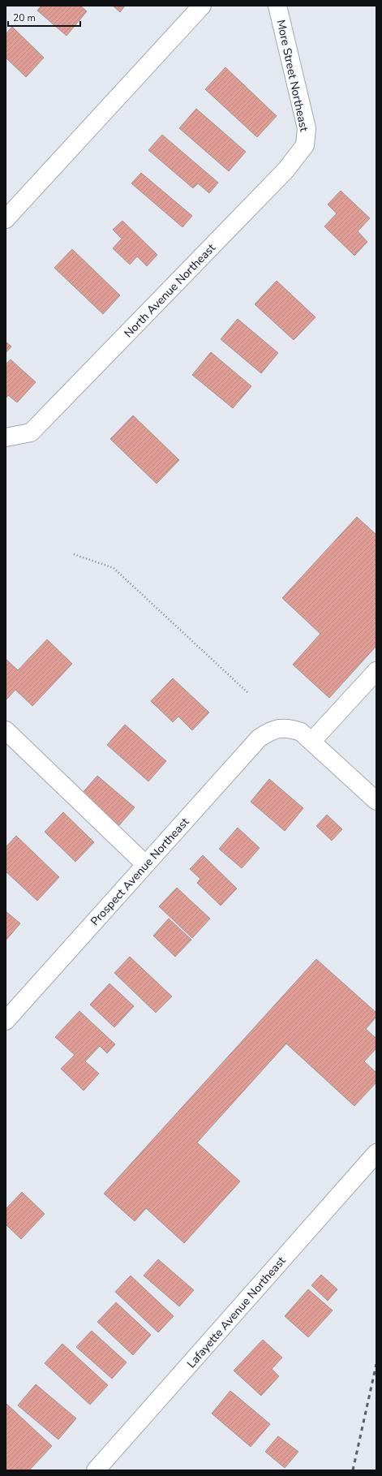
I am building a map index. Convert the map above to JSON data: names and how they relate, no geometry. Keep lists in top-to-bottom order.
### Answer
{
  "streets": {
    "street": [
      "More Street Northeast",
      "North Avenue Northeast",
      "Prospect Avenue Northeast",
      "Lafayette Avenue Northeast"
    ]
  },
  "crossings": [
    ["More Street Northeast", "North Avenue Northeast"]
  ],
  "scale_bar": "20 m"
}
